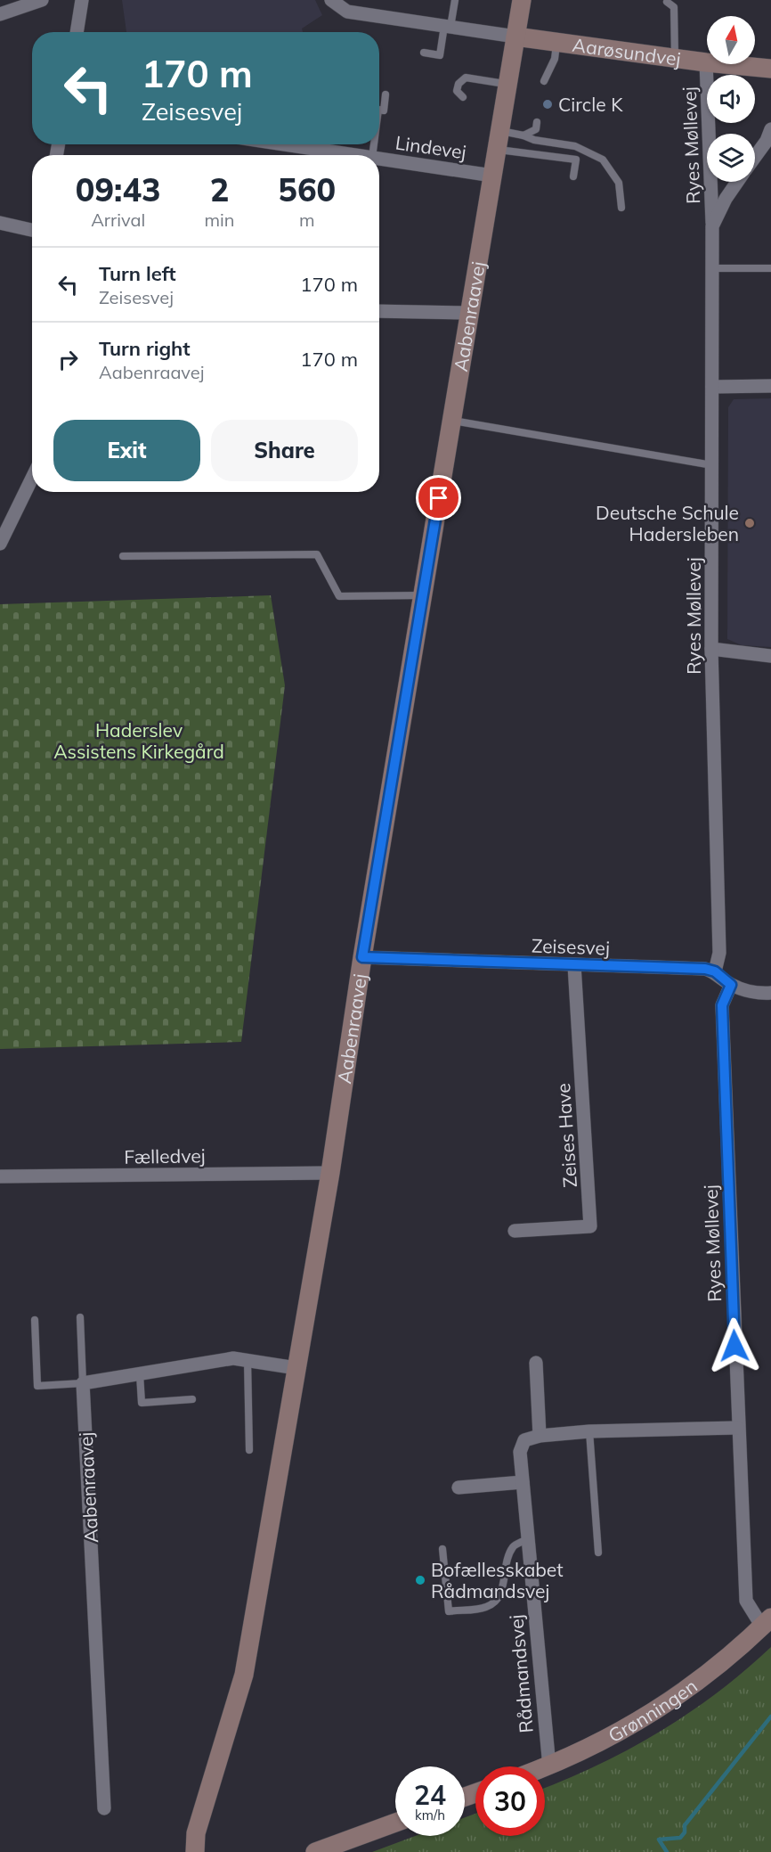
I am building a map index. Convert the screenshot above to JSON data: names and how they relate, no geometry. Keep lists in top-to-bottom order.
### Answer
{
  "streets": {
    "street": [
      "Aarøsundvej",
      "Ryes Møllevej",
      "Lindevej",
      "Aabenraavej",
      "Zeisesvej",
      "Zeises Have",
      "Fælledvej",
      "Rådmandsvej",
      "Grønningen"
    ]
  },
  "crossings": [
    ["Aarøsundvej", "Ryes Møllevej"],
    ["Aarøsundvej", "Aabenraavej"],
    ["Ryes Møllevej", "Zeisesvej"],
    ["Ryes Møllevej", "Grønningen"],
    ["Lindevej", "Aabenraavej"],
    ["Aabenraavej", "Zeisesvej"],
    ["Aabenraavej", "Fælledvej"],
    ["Zeisesvej", "Zeises Have"],
    ["Rådmandsvej", "Grønningen"]
  ],
  "parks": ["Haderslev Assistens Kirkegård"],
  "places": ["Circle K", "Deutsche Schule Hadersleben", "Bofællesskabet Rådmandsvej"],
  "north": "top",
  "page": {
    "turn": ["170 m", "Zeisesvej"],
    "eta": [
      "09:43",
      "Arrival",
      "2",
      "min",
      "560",
      "m"
    ],
    "list": [
      {
        "name": "Turn left",
        "note": "Zeisesvej",
        "value": "170 m"
      },
      {
        "name": "Turn right",
        "note": "Aabenraavej",
        "value": "170 m"
      }
    ],
    "buttons": ["Exit", "Share"],
    "speed": "24 km/h",
    "limit": "30"
  }
}
